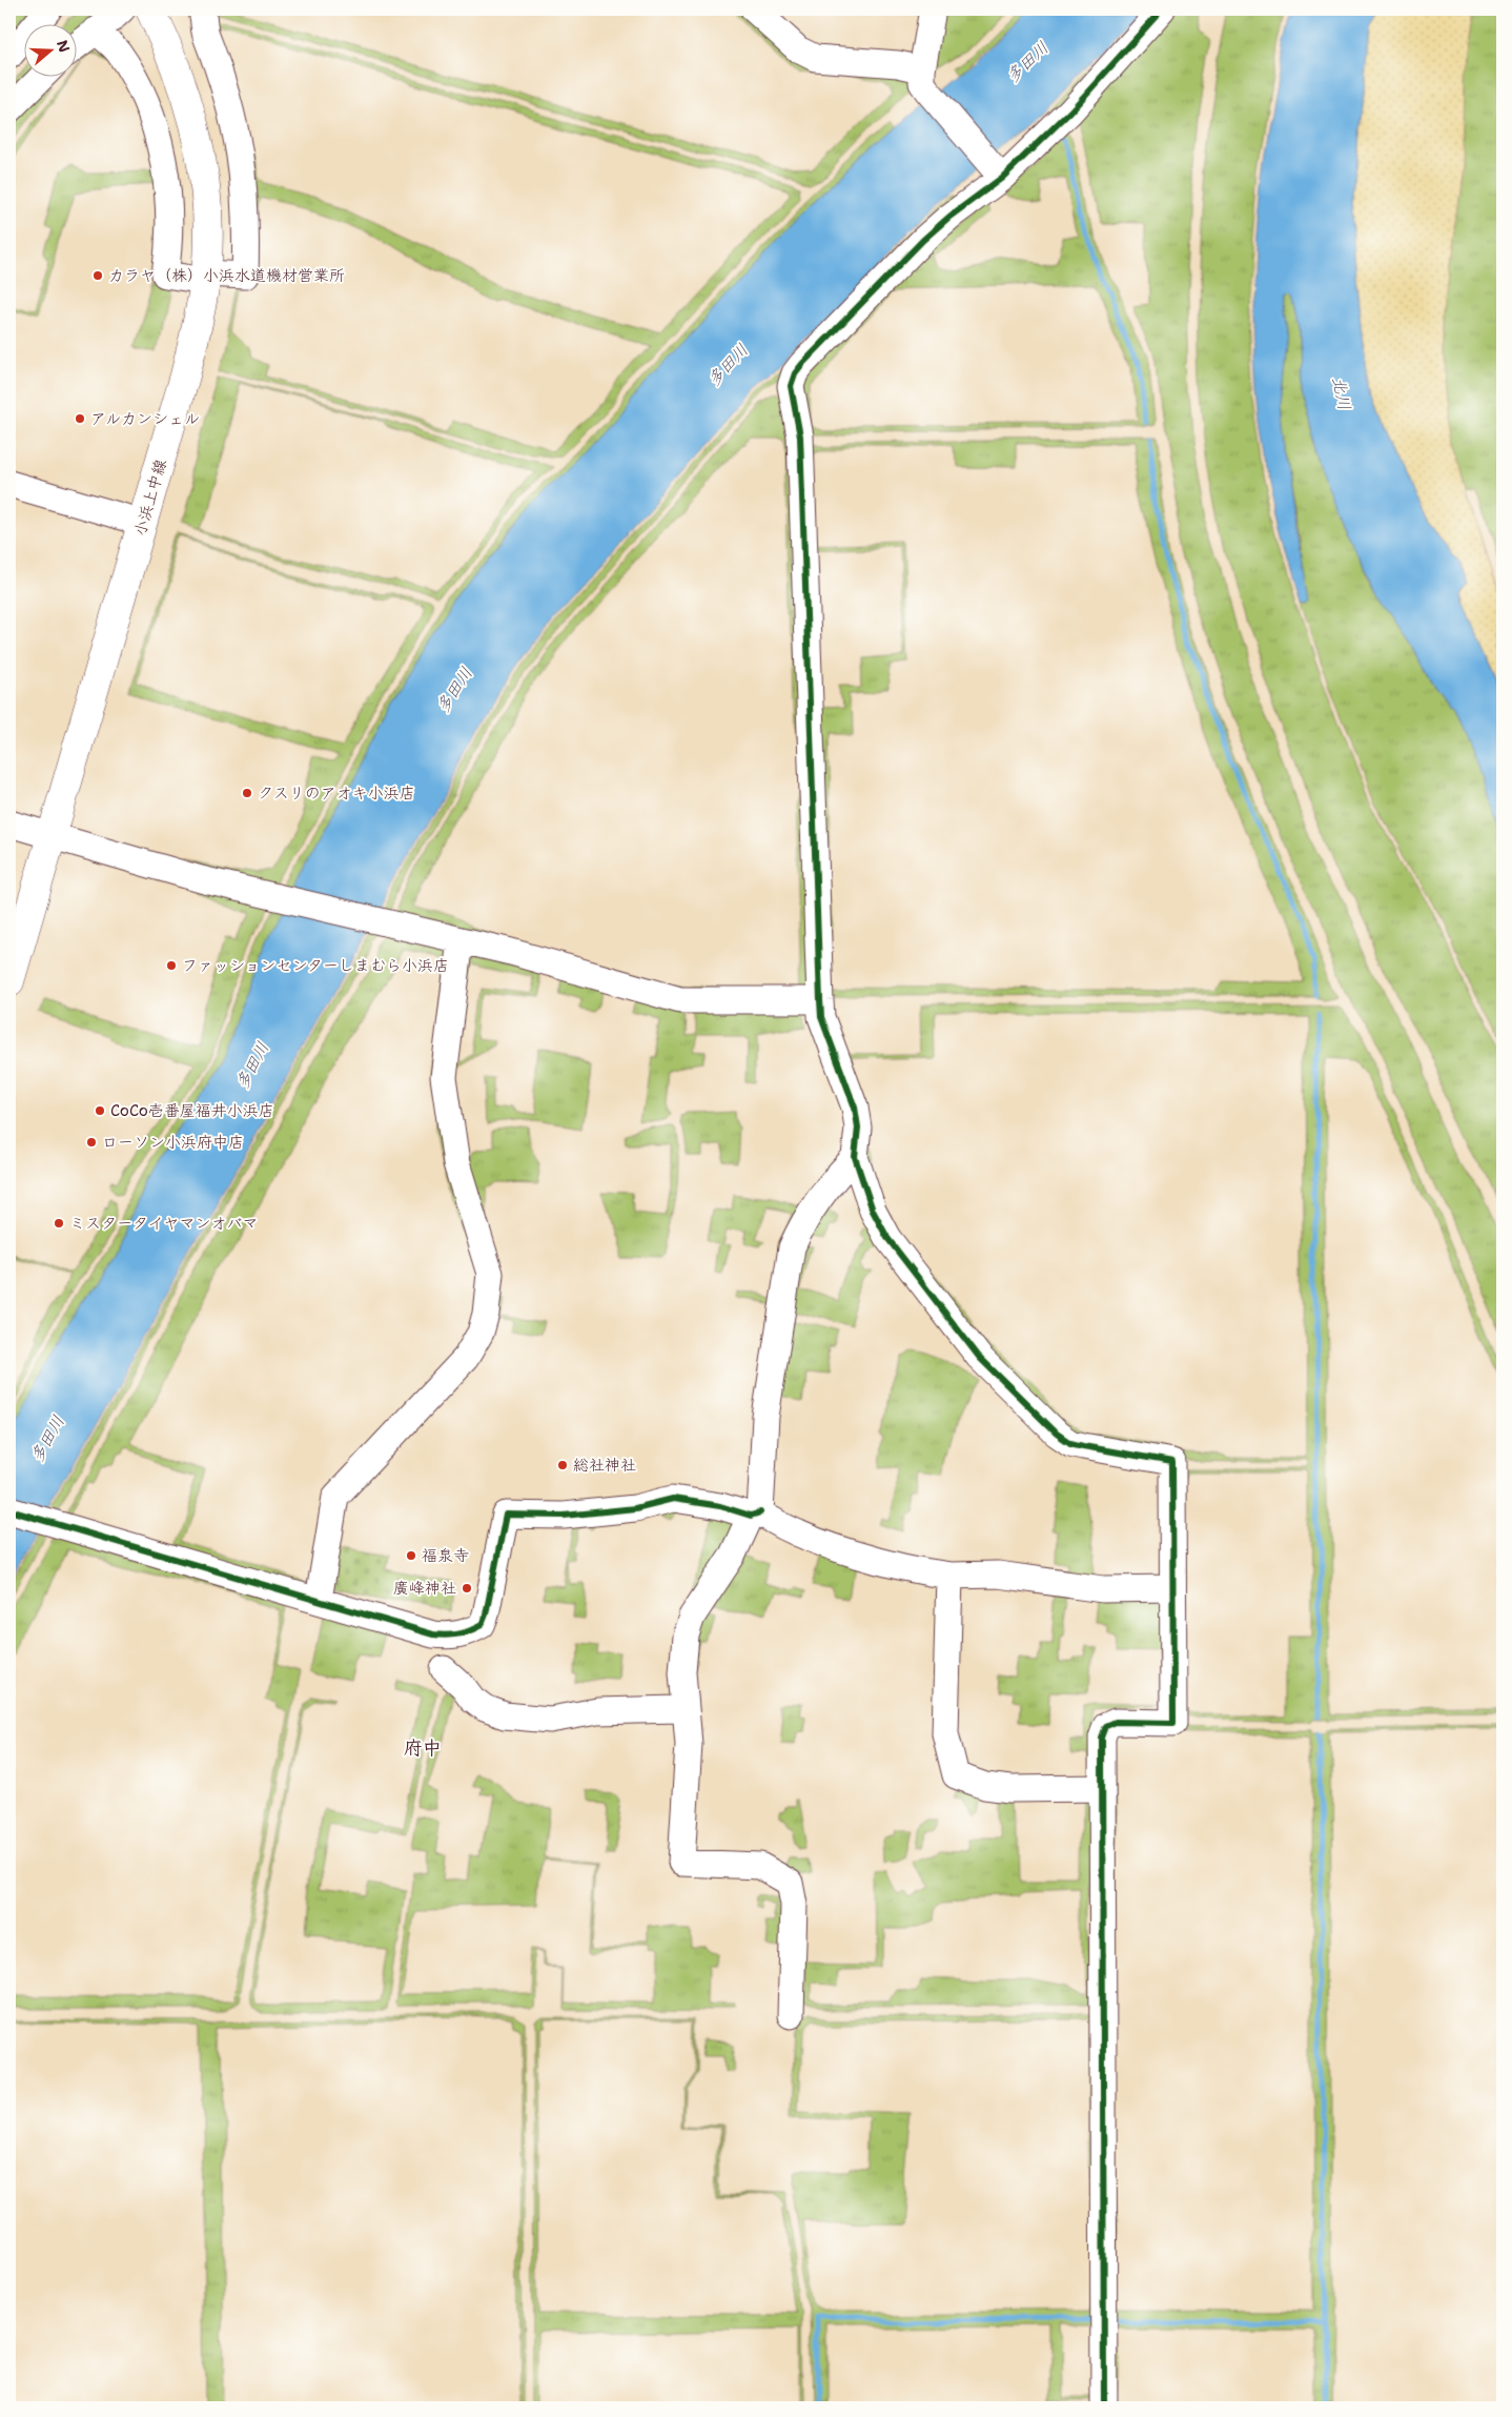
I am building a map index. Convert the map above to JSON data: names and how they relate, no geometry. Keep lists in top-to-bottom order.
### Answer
{
  "streets": {
    "main road": ["小浜上中線"]
  },
  "districts": ["府中"],
  "water": ["多田川", "北川"],
  "places": [
    "カラヤ（株）小浜水道機材営業所",
    "アルカンシェル",
    "クスリのアオキ小浜店",
    "ファッションセンターしまむら小浜店",
    "CoCo壱番屋福井小浜店",
    "ローソン小浜府中店",
    "ミスタータイヤマンオバマ",
    "総社神社",
    "福泉寺",
    "廣峰神社"
  ],
  "north": "right"
}
